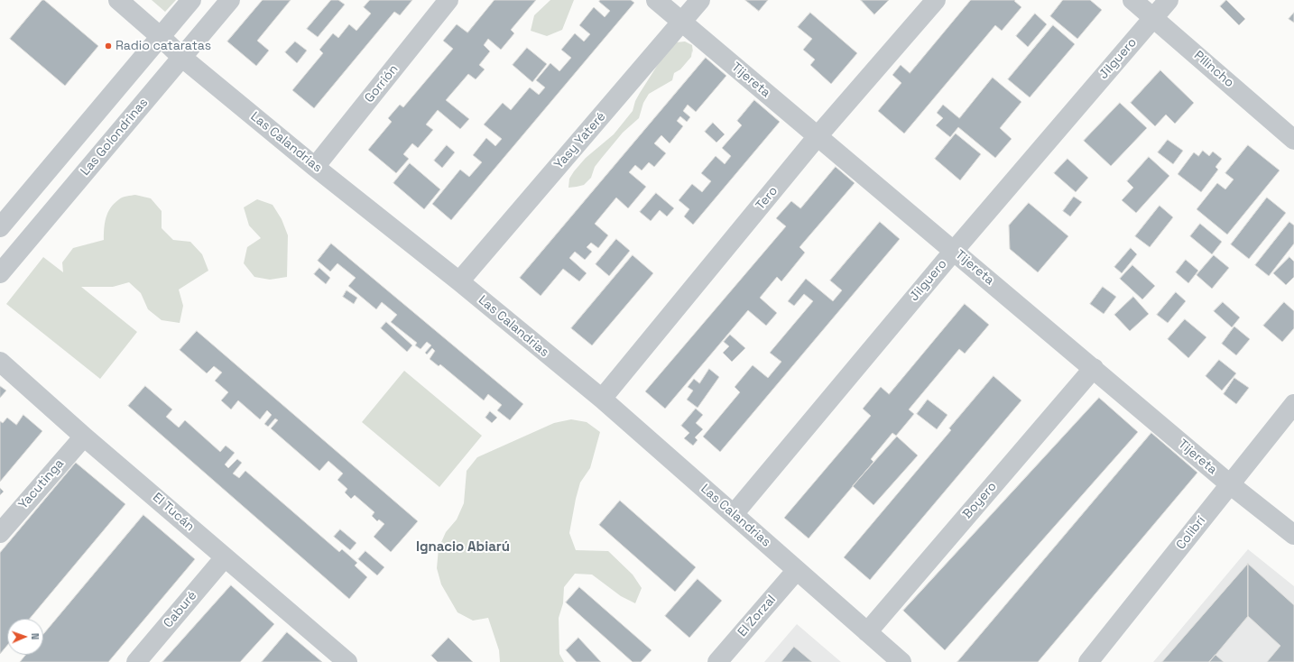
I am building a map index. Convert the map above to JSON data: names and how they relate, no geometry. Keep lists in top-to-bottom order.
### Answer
{
  "streets": {
    "street": [
      "Jilguero",
      "Pilincho",
      "Tijereta",
      "Gorrión",
      "Las Golondrinas",
      "Yasy Yateré",
      "Las Calandrias",
      "Tero",
      "Yacutinga",
      "Boyero",
      "El Tucán",
      "Colibrí",
      "Caburé",
      "El Zorzal"
    ]
  },
  "crossings": [
    ["Jilguero", "Pilincho"],
    ["Jilguero", "Tijereta"],
    ["Jilguero", "Las Calandrias"],
    ["Tijereta", "Yasy Yateré"],
    ["Tijereta", "Tero"],
    ["Tijereta", "Boyero"],
    ["Tijereta", "Colibrí"],
    ["Gorrión", "Las Calandrias"],
    ["Las Golondrinas", "Las Calandrias"],
    ["Yasy Yateré", "Las Calandrias"],
    ["Las Calandrias", "Tero"],
    ["Las Calandrias", "Boyero"],
    ["Las Calandrias", "El Zorzal"],
    ["Yacutinga", "El Tucán"],
    ["El Tucán", "Caburé"]
  ],
  "districts": ["Ignacio Abiarú"],
  "places": ["Radio cataratas"],
  "north": "right"
}
